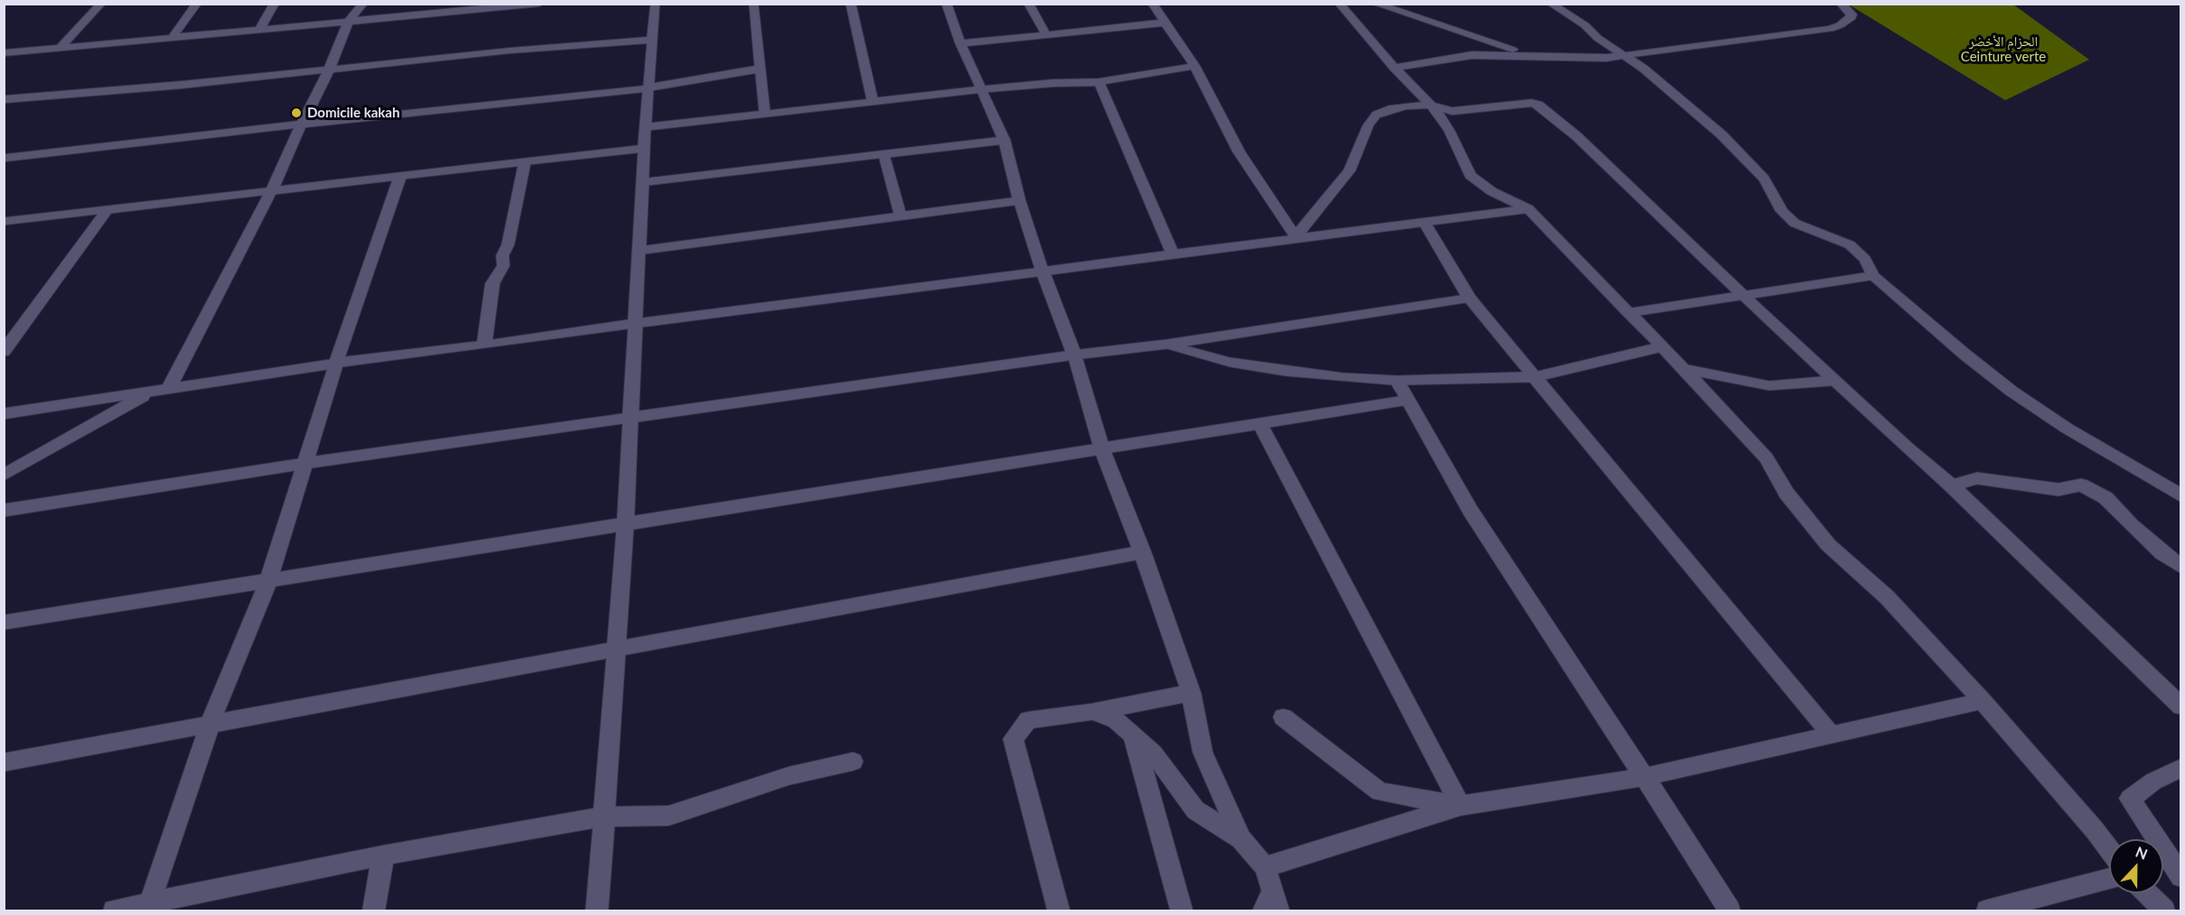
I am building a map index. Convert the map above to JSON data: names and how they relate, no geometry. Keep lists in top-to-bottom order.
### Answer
{
  "parks": ["الحزام الأخضر Ceinture verte"],
  "places": ["Domicile kakah"],
  "north": "top"
}
